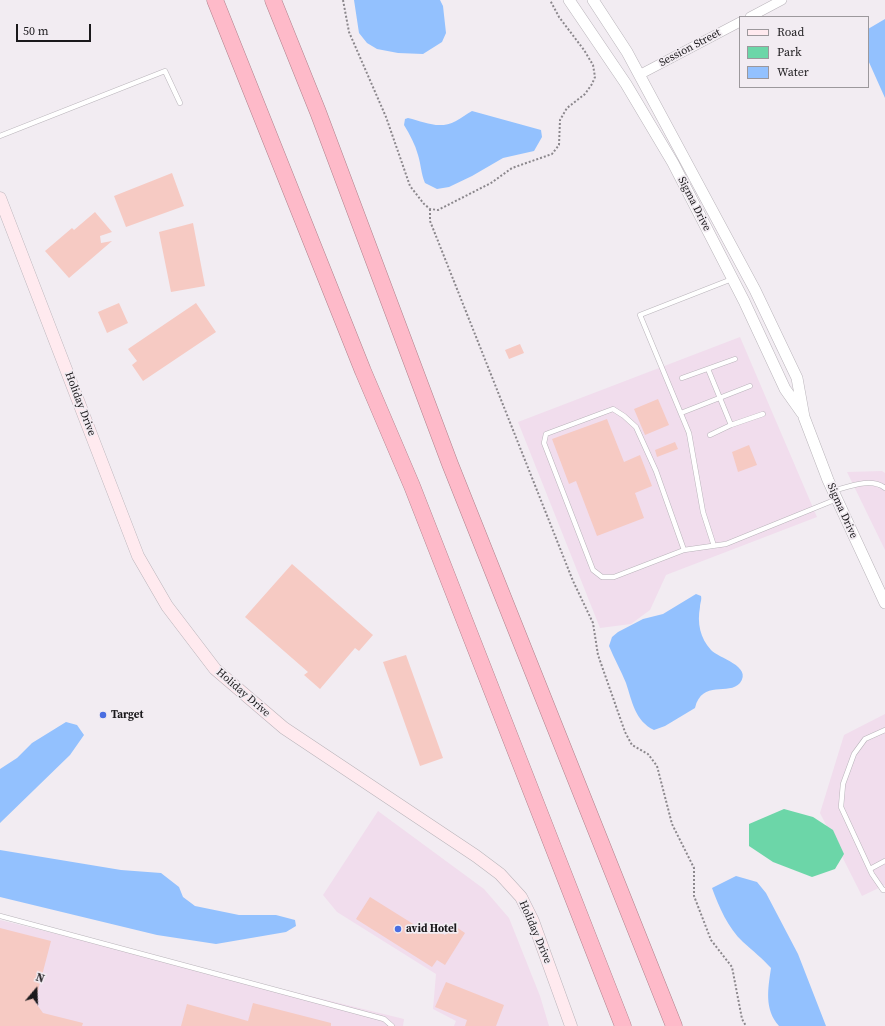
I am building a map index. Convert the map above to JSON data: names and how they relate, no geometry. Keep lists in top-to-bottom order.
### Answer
{
  "streets": {
    "main road": ["Holiday Drive"],
    "street": ["Session Street", "Sigma Drive"]
  },
  "crossings": [
    ["Session Street", "Sigma Drive"]
  ],
  "places": ["Target", "avid Hotel"],
  "legend": ["Road", "Park", "Water"],
  "scale_bar": "50 m",
  "north": "top"
}
